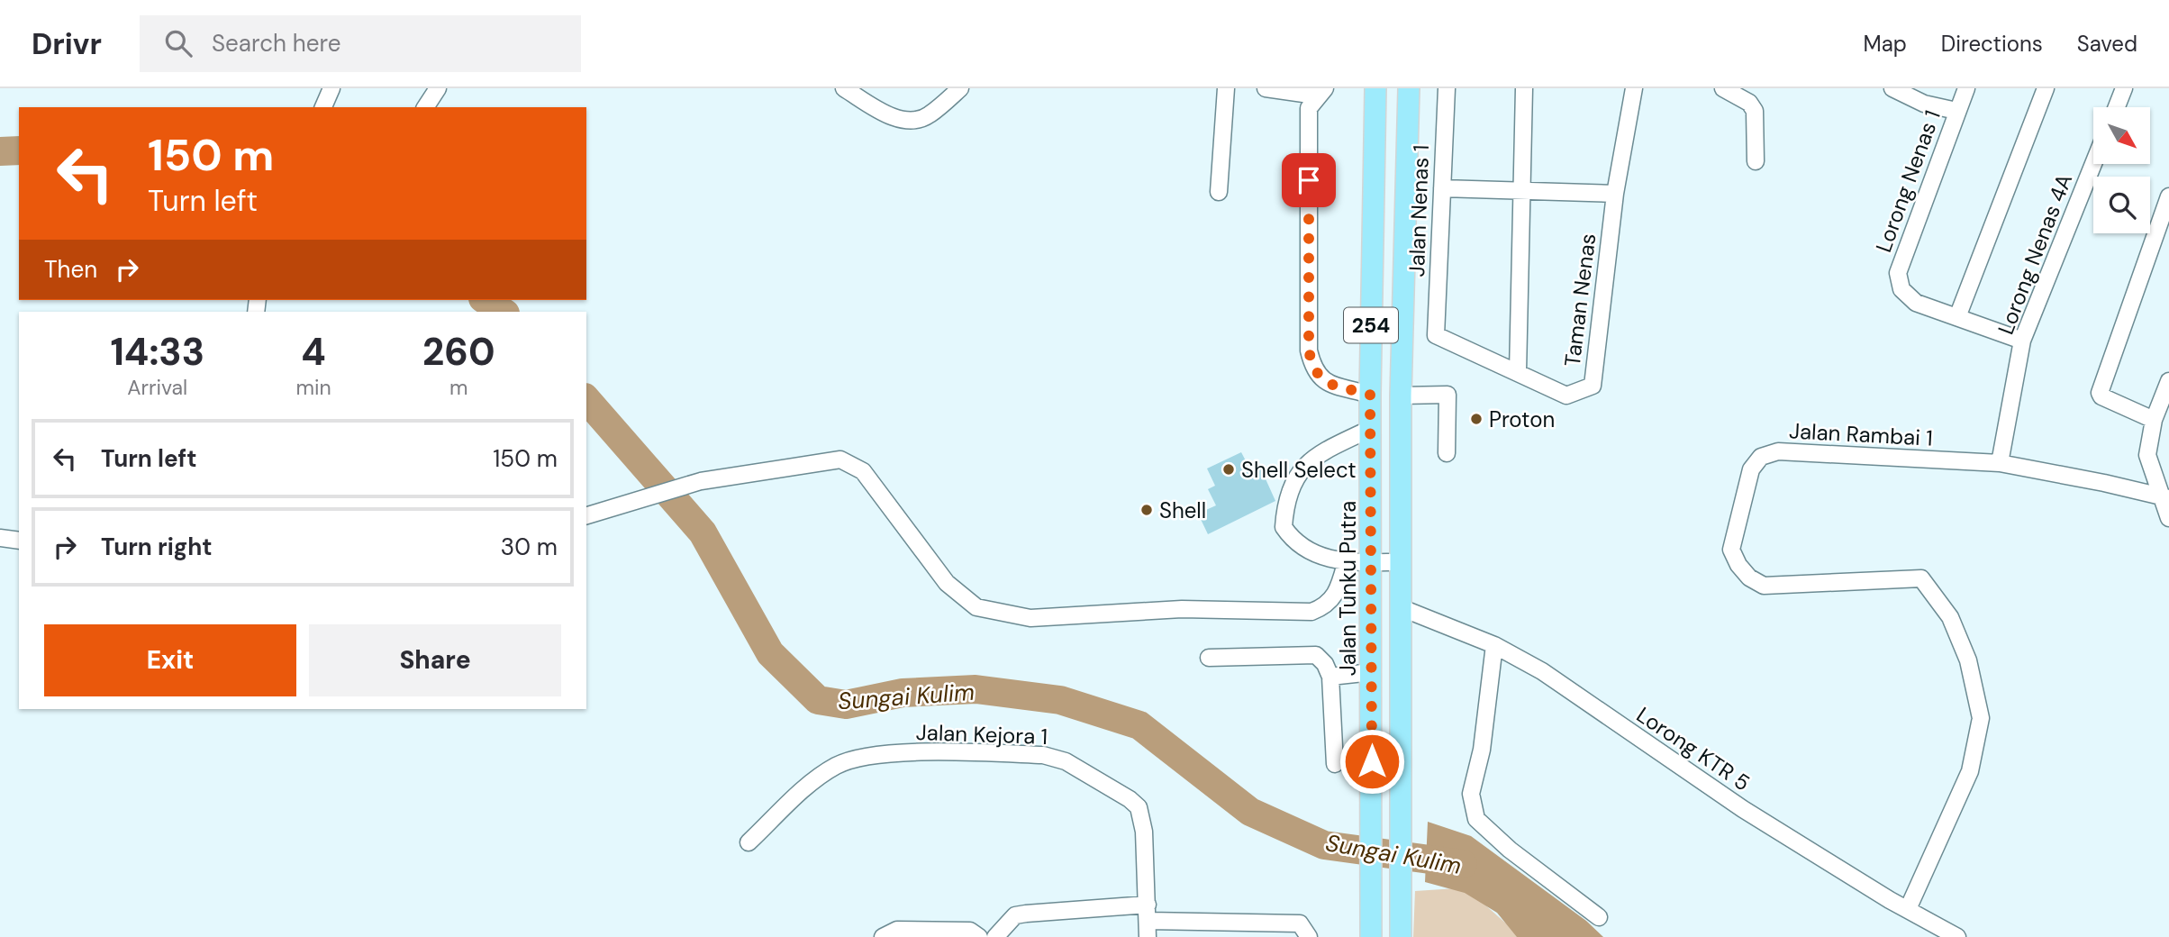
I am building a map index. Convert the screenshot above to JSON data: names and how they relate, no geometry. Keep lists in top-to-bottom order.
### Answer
{
  "streets": {
    "main road": ["254", "Jalan Tunku Putra"],
    "street": [
      "Lorong Nenas 1",
      "Jalan Nenas 1",
      "Lorong Nenas 4A",
      "Taman Nenas",
      "Jalan Rambai 1",
      "Jalan Kejora 1",
      "Lorong KTR 5"
    ]
  },
  "crossings": [
    ["Jalan Nenas 1", "Taman Nenas"],
    ["Lorong Nenas 4A", "Jalan Rambai 1"],
    ["254", "Lorong KTR 5"],
    ["Jalan Rambai 1", "Lorong KTR 5"]
  ],
  "water": ["Sungai Kulim"],
  "places": ["Proton", "Shell Select", "Shell"],
  "north": "bottom right",
  "page": {
    "header": "Drivr",
    "search": "Search here",
    "nav": ["Map", "Directions", "Saved"],
    "turn": ["150 m", "Turn left"],
    "then": "Then",
    "eta": [
      "14:33",
      "Arrival",
      "4",
      "min",
      "260",
      "m"
    ],
    "list": [
      {
        "name": "Turn left",
        "value": "150 m"
      },
      {
        "name": "Turn right",
        "value": "30 m"
      }
    ],
    "buttons": ["Exit", "Share"]
  }
}
